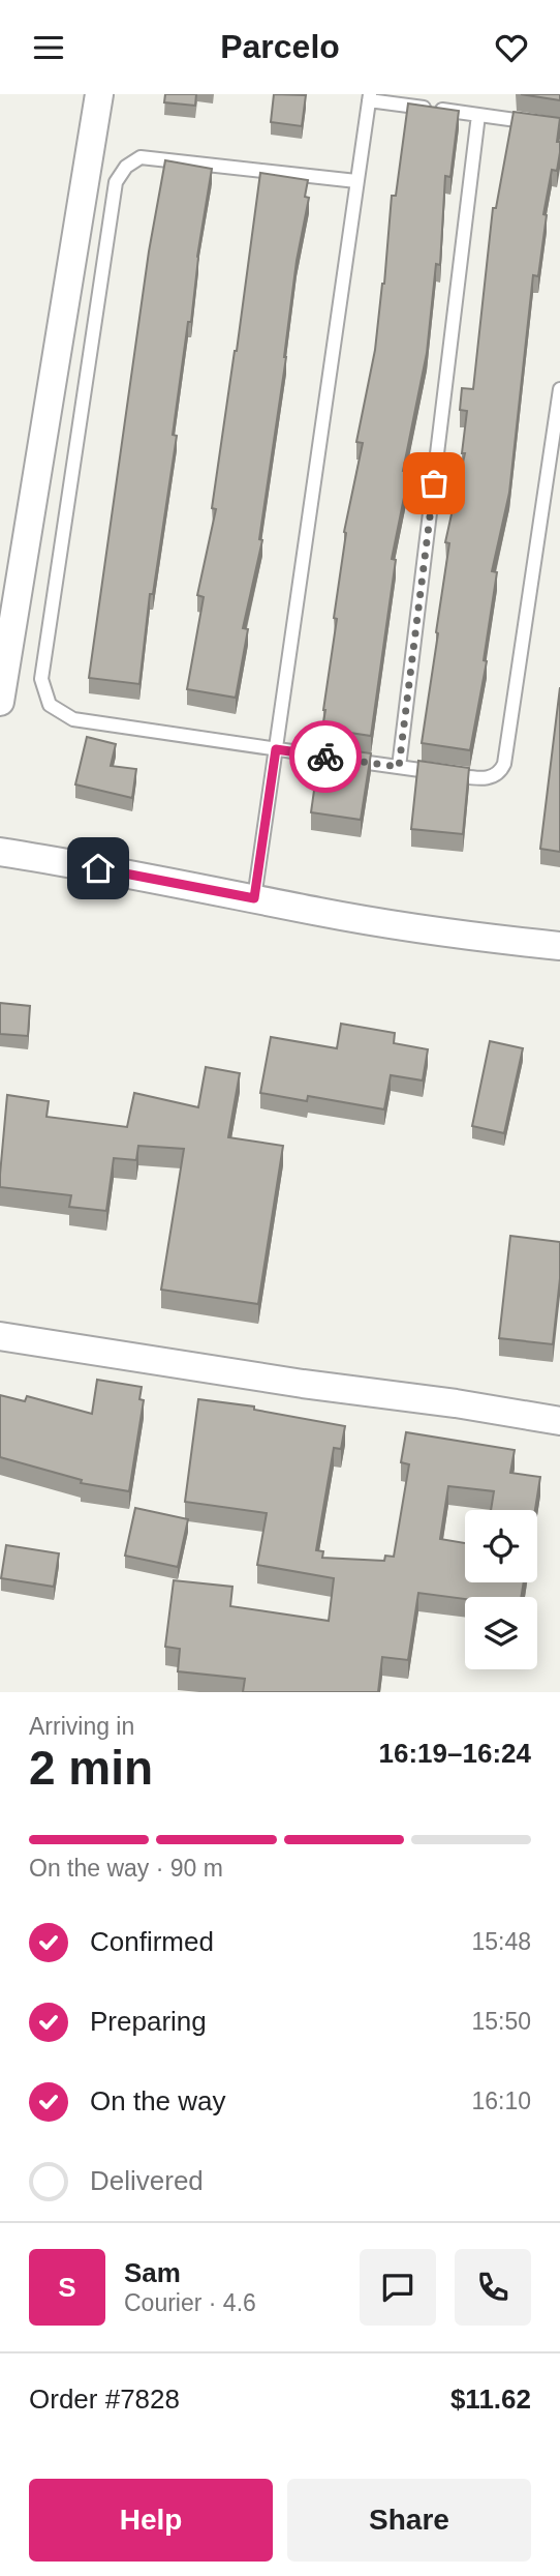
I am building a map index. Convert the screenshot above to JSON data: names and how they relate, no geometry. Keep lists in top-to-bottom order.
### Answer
{
  "page": {
    "header": "Parcelo",
    "heading": ["2 min", "Arriving in", "16:19–16:24"],
    "panel": [
      "Sam",
      "Courier · 4.6",
      "Order #7828",
      "$11.62"
    ],
    "bar": "On the way · 90 m",
    "list": [
      ["Confirmed", "15:48"],
      ["Preparing", "15:50"],
      ["On the way", "16:10"],
      "Delivered"
    ],
    "round": "S",
    "buttons": ["Help", "Share"]
  }
}
